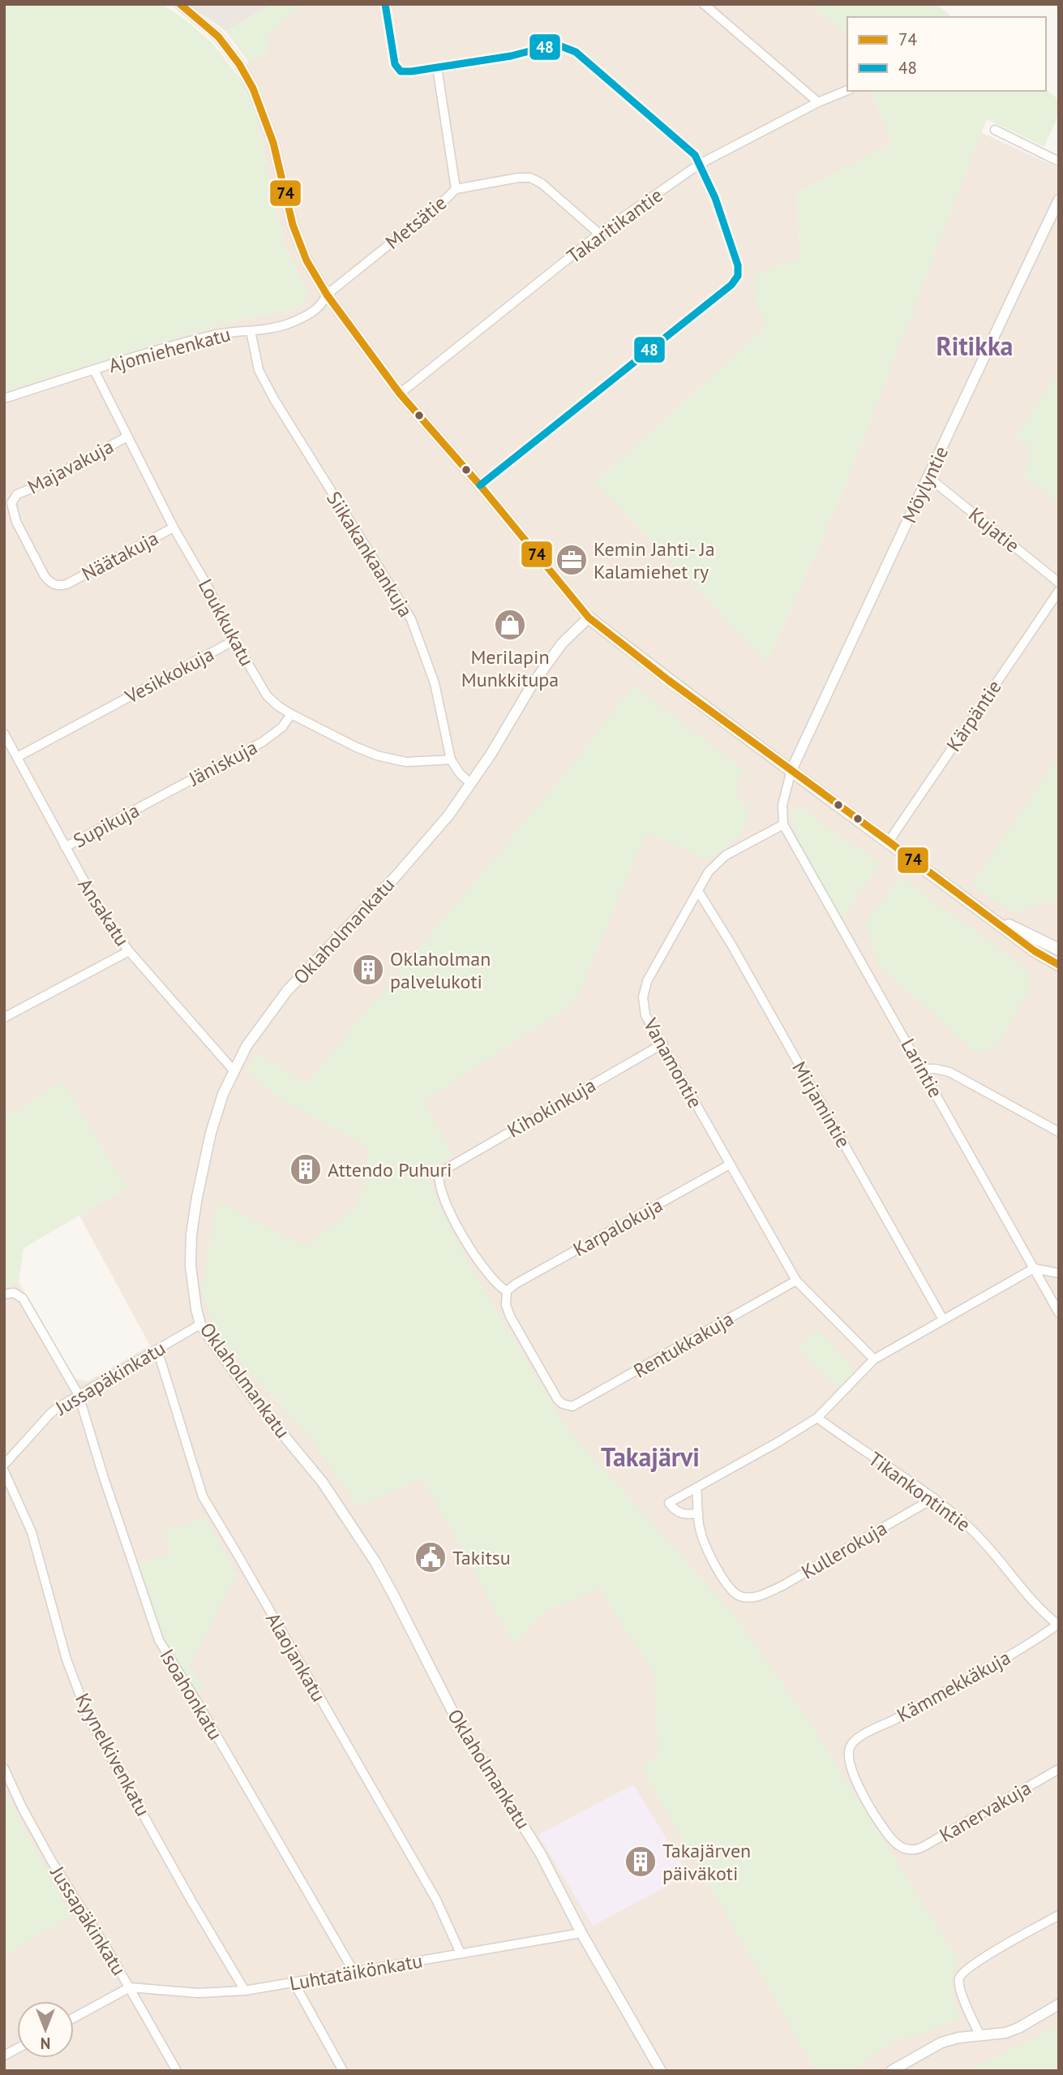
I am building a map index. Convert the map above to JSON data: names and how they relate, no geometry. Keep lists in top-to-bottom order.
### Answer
{
  "streets": {
    "street": [
      "Metsätie",
      "Takaritikantie",
      "Ajomiehenkatu",
      "Majavakuja",
      "Möylyntie",
      "Kujatie",
      "Siikakankaankuja",
      "Näätakuja",
      "Loukkukatu",
      "Vesikkokuja",
      "Kärpäntie",
      "Jäniskuja",
      "Supikuja",
      "Ansakatu",
      "Oklaholmankatu",
      "Vanamontie",
      "Larintie",
      "Mirjamintie",
      "Kihokinkuja",
      "Karpalokuja",
      "Rentukkakuja",
      "Jussapäkinkatu",
      "Tikankontintie",
      "Kullerokuja",
      "Alaojankatu",
      "Kämmekkäkuja",
      "Isoahonkatu",
      "Kyynelkivenkatu",
      "Kanervakuja",
      "Luhtatäikönkatu"
    ]
  },
  "crossings": [
    ["Metsätie", "Takaritikantie"],
    ["Metsätie", "Ajomiehenkatu"],
    ["Ajomiehenkatu", "Siikakankaankuja"],
    ["Ajomiehenkatu", "Loukkukatu"],
    ["Majavakuja", "Näätakuja"],
    ["Majavakuja", "Loukkukatu"],
    ["Möylyntie", "Kujatie"],
    ["Siikakankaankuja", "Loukkukatu"],
    ["Siikakankaankuja", "Oklaholmankatu"],
    ["Näätakuja", "Loukkukatu"],
    ["Loukkukatu", "Vesikkokuja"],
    ["Loukkukatu", "Jäniskuja"],
    ["Vesikkokuja", "Ansakatu"],
    ["Jäniskuja", "Supikuja"],
    ["Supikuja", "Ansakatu"],
    ["Ansakatu", "Oklaholmankatu"],
    ["Oklaholmankatu", "Jussapäkinkatu"],
    ["Oklaholmankatu", "Luhtatäikönkatu"],
    ["Vanamontie", "Larintie"],
    ["Vanamontie", "Mirjamintie"],
    ["Vanamontie", "Kihokinkuja"],
    ["Vanamontie", "Karpalokuja"],
    ["Vanamontie", "Rentukkakuja"],
    ["Kihokinkuja", "Karpalokuja"],
    ["Kihokinkuja", "Rentukkakuja"],
    ["Karpalokuja", "Rentukkakuja"],
    ["Jussapäkinkatu", "Alaojankatu"],
    ["Jussapäkinkatu", "Isoahonkatu"],
    ["Jussapäkinkatu", "Luhtatäikönkatu"],
    ["Tikankontintie", "Kullerokuja"],
    ["Tikankontintie", "Kämmekkäkuja"],
    ["Alaojankatu", "Luhtatäikönkatu"],
    ["Kämmekkäkuja", "Kanervakuja"],
    ["Isoahonkatu", "Luhtatäikönkatu"],
    ["Kyynelkivenkatu", "Luhtatäikönkatu"]
  ],
  "districts": ["Ritikka", "Takajärvi"],
  "places": {
    "office": ["Kemin Jahti- Ja Kalamiehet ry"],
    "shop": ["Merilapin Munkkitupa"],
    "building": ["Oklaholman palvelukoti", "Attendo Puhuri", "Takajärven päiväkoti"],
    "public building": ["Takitsu"]
  },
  "lines": ["transit line 74", "transit line 48"],
  "legend": ["74", "48"],
  "north": "bottom"
}
